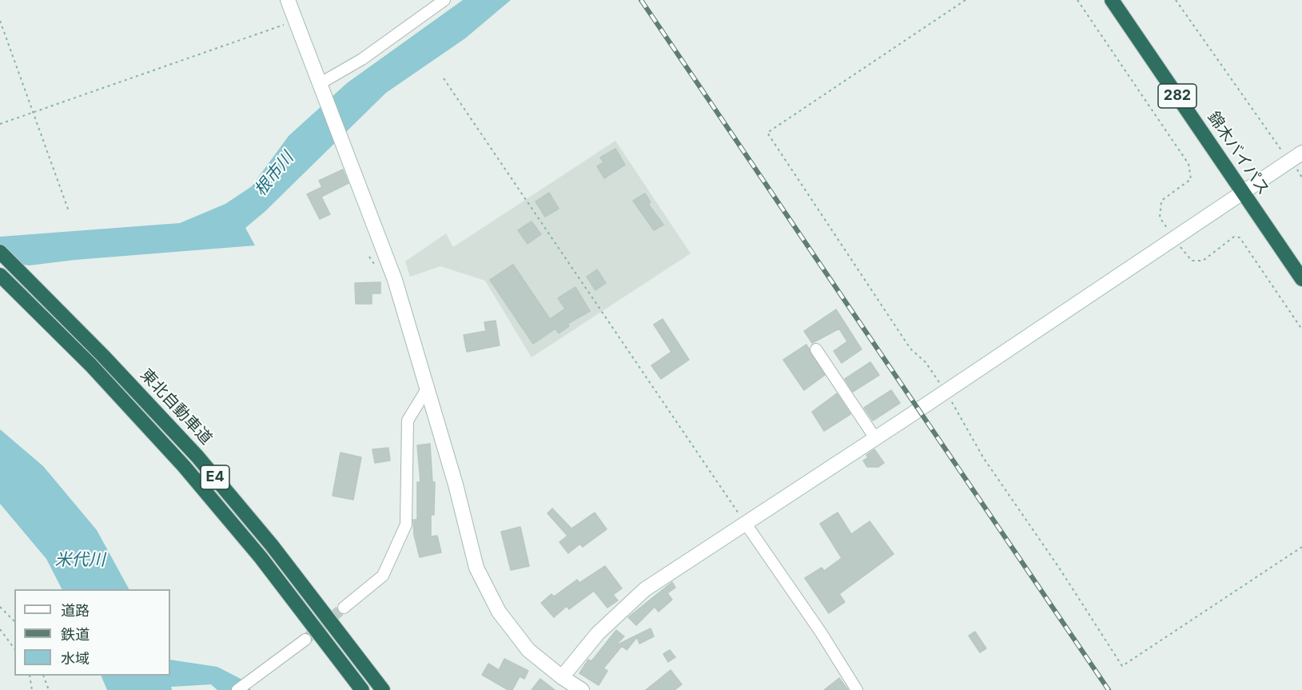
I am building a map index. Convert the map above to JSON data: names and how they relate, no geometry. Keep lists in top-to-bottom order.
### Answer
{
  "streets": {
    "highway": [
      "282",
      "錦木バイパス",
      "東北自動車道",
      "E4"
    ]
  },
  "water": ["根市川", "米代川"],
  "legend": ["道路", "鉄道", "水域"]
}
